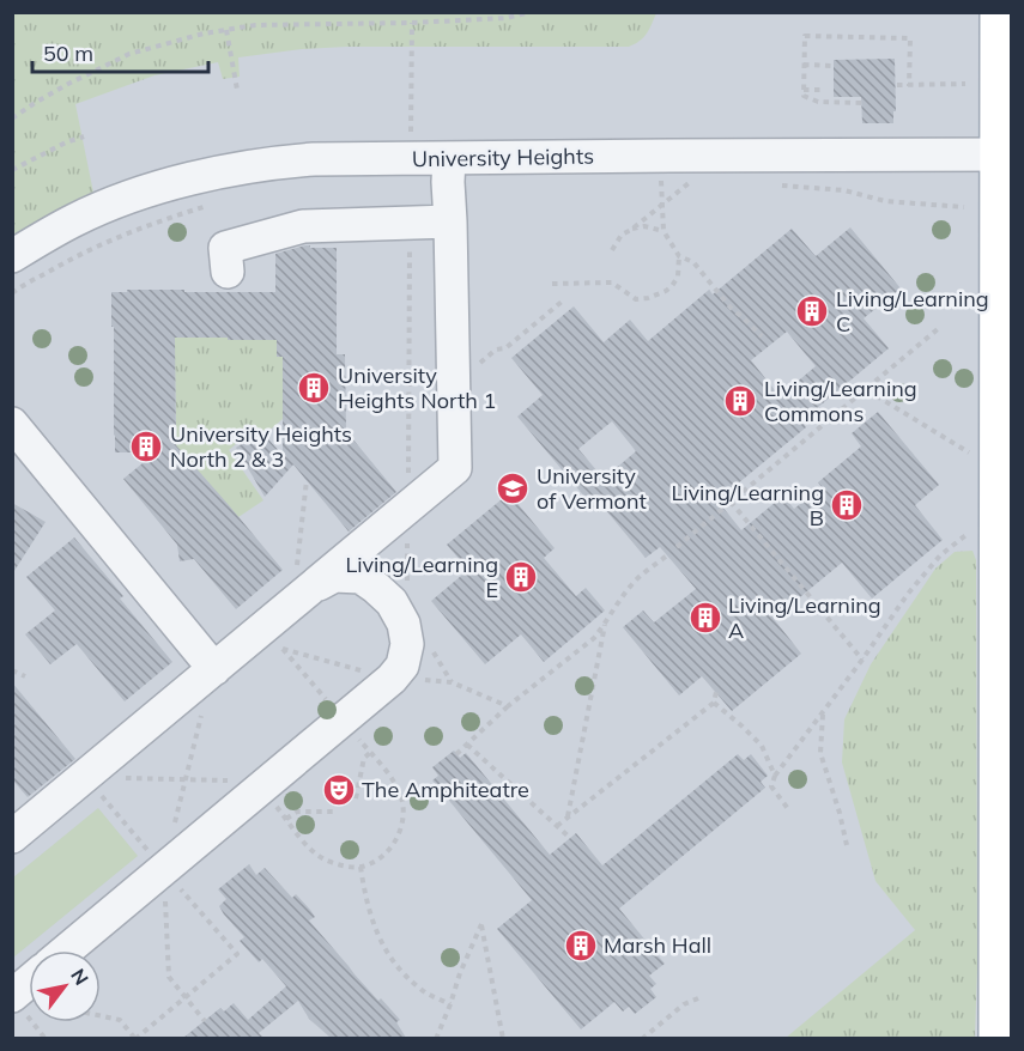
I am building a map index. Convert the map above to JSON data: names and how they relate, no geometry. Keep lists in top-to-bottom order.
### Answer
{
  "streets": {
    "street": ["University Heights"]
  },
  "places": {
    "building": [
      "Living/Learning C",
      "University Heights North 1",
      "Living/Learning Commons",
      "University Heights North 2 & 3",
      "Living/Learning B",
      "Living/Learning E",
      "Living/Learning A",
      "Marsh Hall"
    ],
    "school or university": ["University of Vermont"],
    "theatre": ["The Amphiteatre"]
  },
  "scale_bar": "50 m",
  "north": "top right"
}
